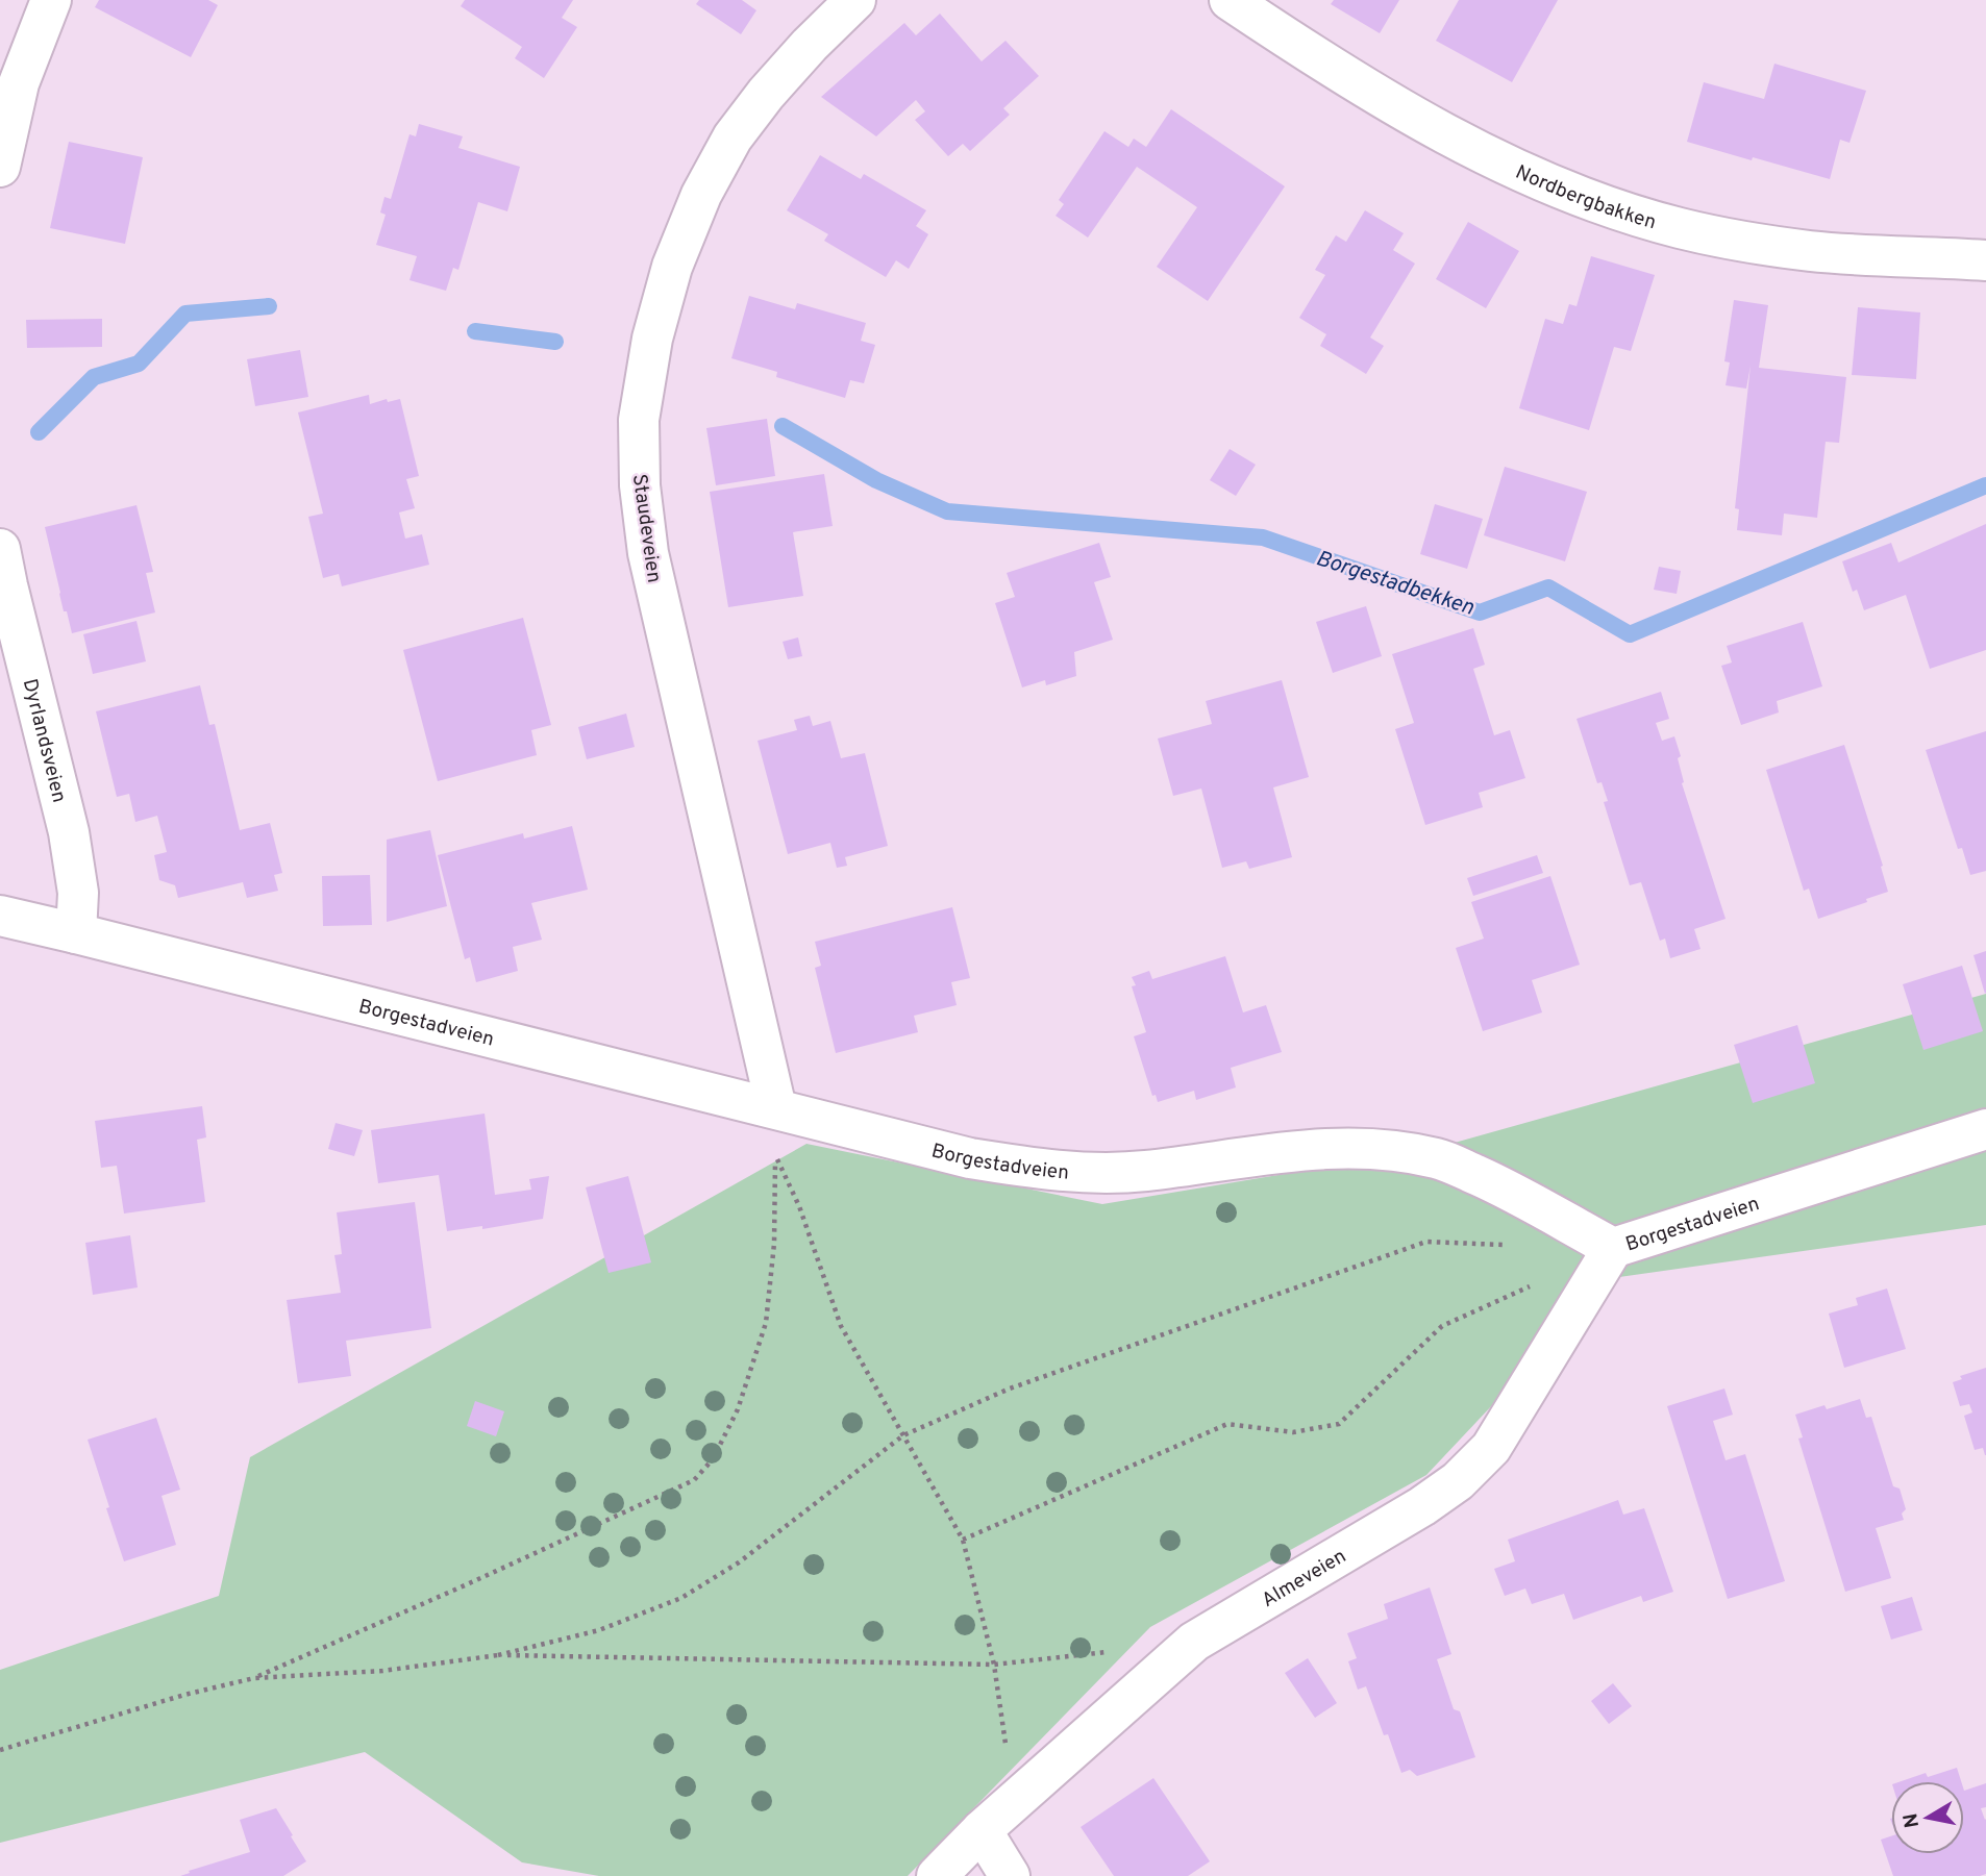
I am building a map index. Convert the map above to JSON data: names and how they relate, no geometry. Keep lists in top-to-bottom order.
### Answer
{
  "streets": {
    "street": [
      "Nordbergbakken",
      "Staudeveien",
      "Dyrlandsveien",
      "Borgestadveien",
      "Almeveien"
    ]
  },
  "crossings": [
    ["Staudeveien", "Borgestadveien"],
    ["Dyrlandsveien", "Borgestadveien"],
    ["Borgestadveien", "Almeveien"]
  ],
  "water": ["Borgestadbekken"],
  "north": "left"
}
